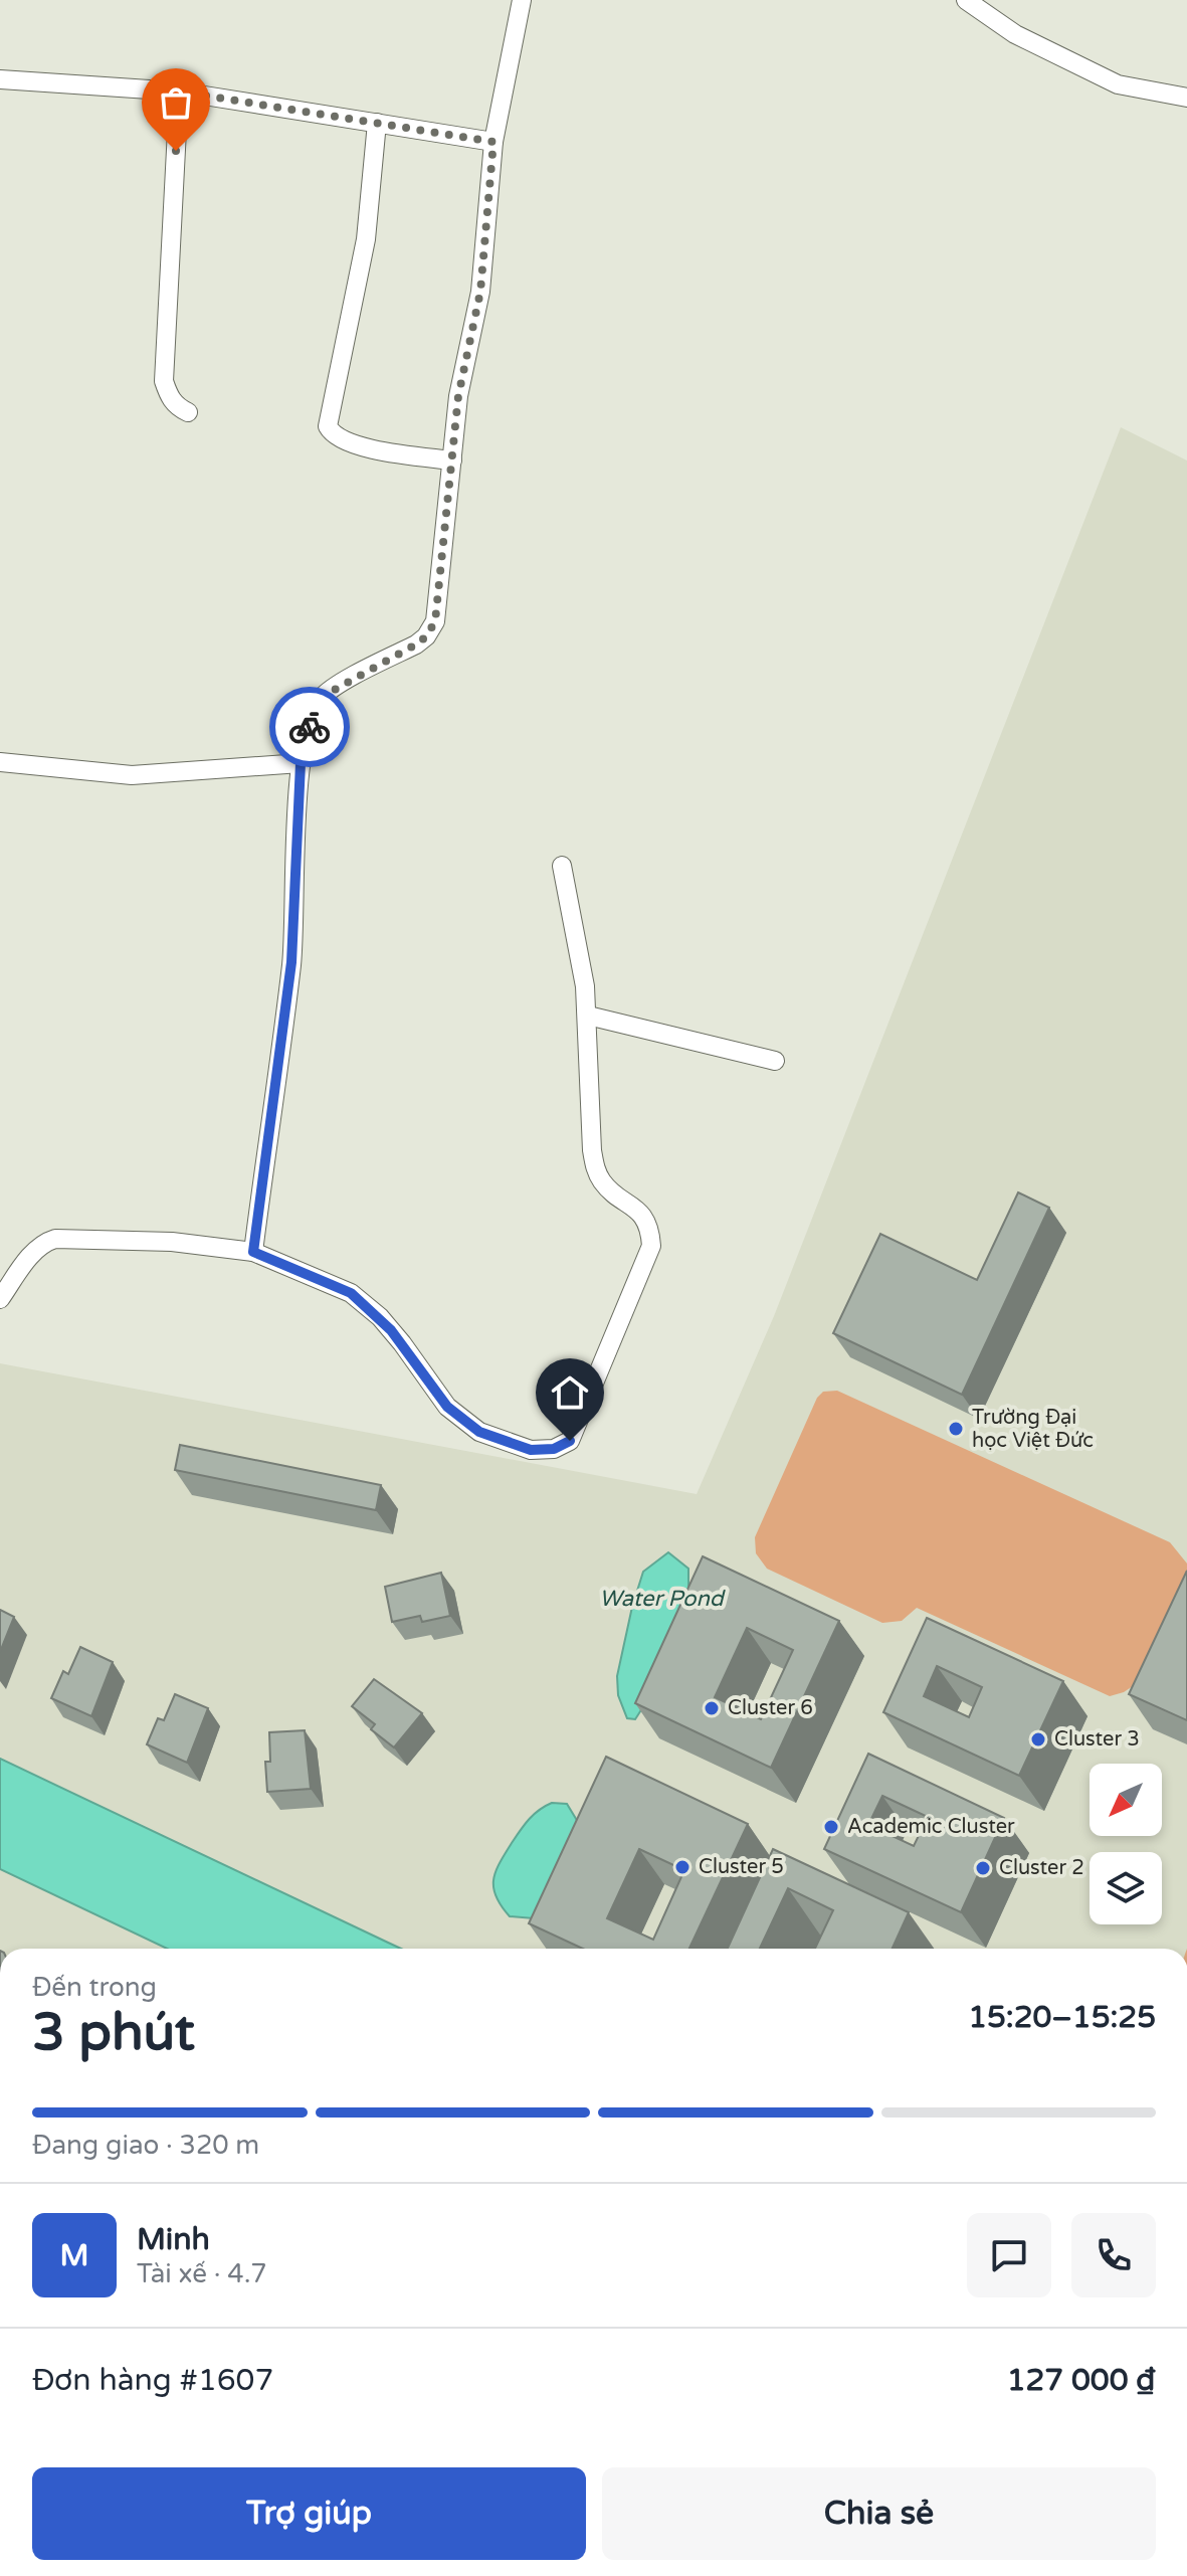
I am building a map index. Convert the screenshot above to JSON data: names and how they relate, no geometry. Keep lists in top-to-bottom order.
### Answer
{
  "water": ["Water Pond"],
  "places": [
    "Trường Đại học Việt Đức",
    "Cluster 6",
    "Cluster 3",
    "Academic Cluster",
    "Cluster 5",
    "Cluster 2"
  ],
  "north": "bottom left",
  "page": {
    "heading": ["3 phút", "Đến trong", "15:20–15:25"],
    "panel": [
      "Minh",
      "Tài xế · 4.7",
      "Đơn hàng #1607",
      "127 000 ₫"
    ],
    "bar": "Đang giao · 320 m",
    "round": "M",
    "buttons": ["Trợ giúp", "Chia sẻ"]
  }
}
